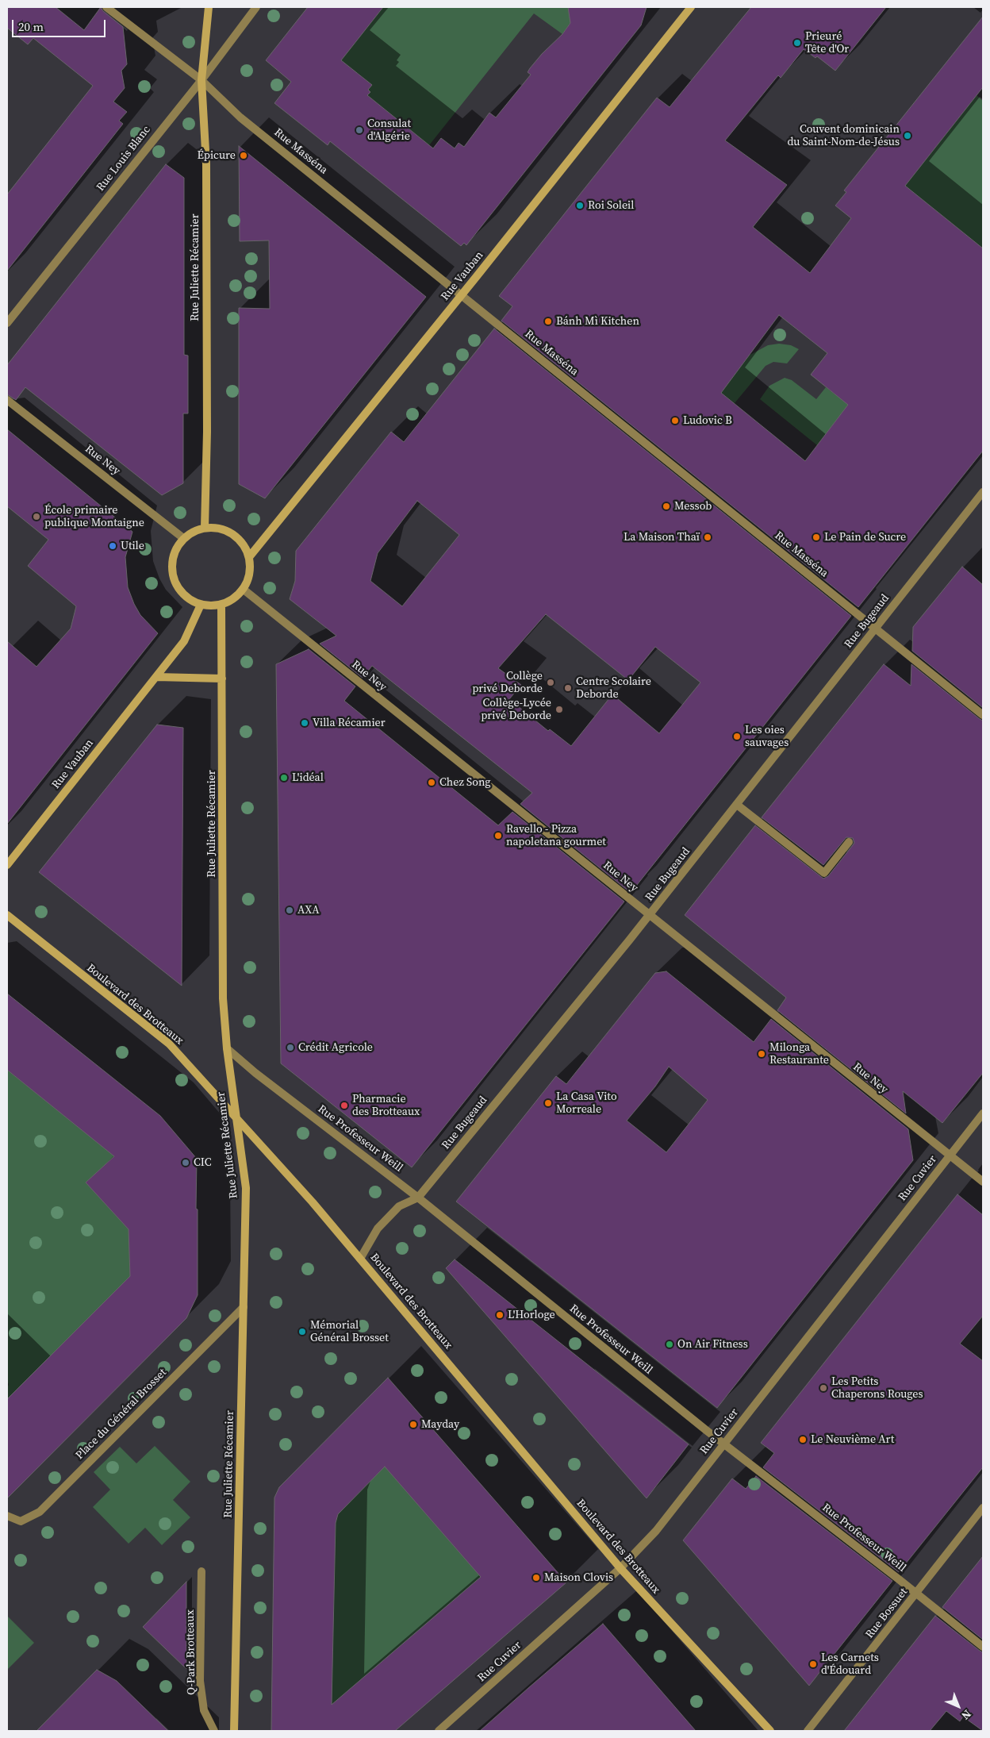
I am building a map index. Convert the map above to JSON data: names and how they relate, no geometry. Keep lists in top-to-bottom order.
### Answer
{
  "streets": {
    "main road": ["Rue Juliette Récamier", "Rue Vauban", "Boulevard des Brotteaux"],
    "street": [
      "Rue Masséna",
      "Rue Louis Blanc",
      "Rue Ney",
      "Rue Bugeaud",
      "Rue Professeur Weill",
      "Rue Cuvier",
      "Place du Général Brosset",
      "Rue Bossuet",
      "Q-Park Brotteaux"
    ]
  },
  "crossings": [
    ["Rue Masséna", "Rue Louis Blanc"],
    ["Rue Masséna", "Rue Juliette Récamier"],
    ["Rue Masséna", "Rue Vauban"],
    ["Rue Masséna", "Rue Bugeaud"],
    ["Rue Louis Blanc", "Rue Juliette Récamier"],
    ["Rue Juliette Récamier", "Rue Vauban"],
    ["Rue Juliette Récamier", "Rue Ney"],
    ["Rue Juliette Récamier", "Boulevard des Brotteaux"],
    ["Rue Juliette Récamier", "Rue Professeur Weill"],
    ["Rue Juliette Récamier", "Place du Général Brosset"],
    ["Rue Vauban", "Rue Ney"],
    ["Rue Ney", "Rue Bugeaud"],
    ["Rue Ney", "Rue Cuvier"],
    ["Rue Bugeaud", "Boulevard des Brotteaux"],
    ["Rue Bugeaud", "Rue Professeur Weill"],
    ["Boulevard des Brotteaux", "Rue Cuvier"],
    ["Rue Professeur Weill", "Rue Cuvier"],
    ["Rue Professeur Weill", "Rue Bossuet"]
  ],
  "places": [
    "Prieuré Tête d'Or",
    "Consulat d'Algérie",
    "Couvent dominicain du Saint-Nom-de-Jésus",
    "Épicure",
    "Roi Soleil",
    "Bánh Mì Kitchen",
    "Ludovic B",
    "Messob",
    "École primaire publique Montaigne",
    "La Maison Thaï",
    "Le Pain de Sucre",
    "Utile",
    "Collège privé Deborde",
    "Centre Scolaire Deborde",
    "Collège-Lycée privé Deborde",
    "Villa Récamier",
    "Les oies sauvages",
    "L'idéal",
    "Chez Song",
    "Ravello - Pizza napoletana gourmet",
    "AXA",
    "Crédit Agricole",
    "Milonga Restaurante",
    "La Casa Vito Morreale",
    "Pharmacie des Brotteaux",
    "CIC",
    "L'Horloge",
    "Mémorial Général Brosset",
    "On Air Fitness",
    "Les Petits Chaperons Rouges",
    "Mayday",
    "Le Neuvième Art",
    "Maison Clovis",
    "Les Carnets d'Édouard"
  ],
  "scale_bar": "20 m",
  "north": "bottom right"
}
